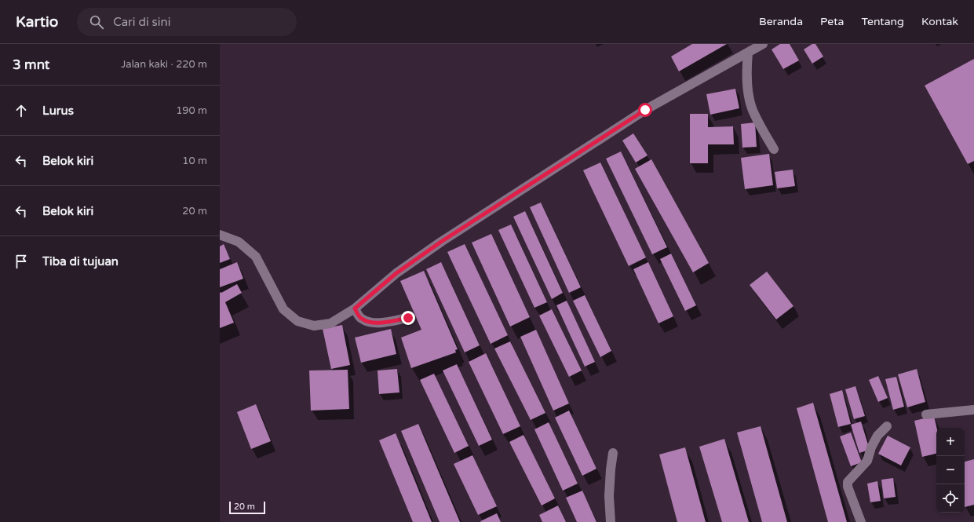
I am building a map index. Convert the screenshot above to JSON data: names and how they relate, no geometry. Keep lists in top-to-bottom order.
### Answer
{
  "scale_bar": "20 m",
  "page": {
    "header": "Kartio",
    "search": "Cari di sini",
    "nav": [
      "Beranda",
      "Peta",
      "Tentang",
      "Kontak"
    ],
    "heading": ["3 mnt", "Jalan kaki · 220 m"],
    "list": [
      ["Lurus", "190 m"],
      ["Belok kiri", "10 m"],
      ["Belok kiri", "20 m"],
      "Tiba di tujuan"
    ],
    "map_buttons": ["+", "−"],
    "scale": "20 m"
  }
}
